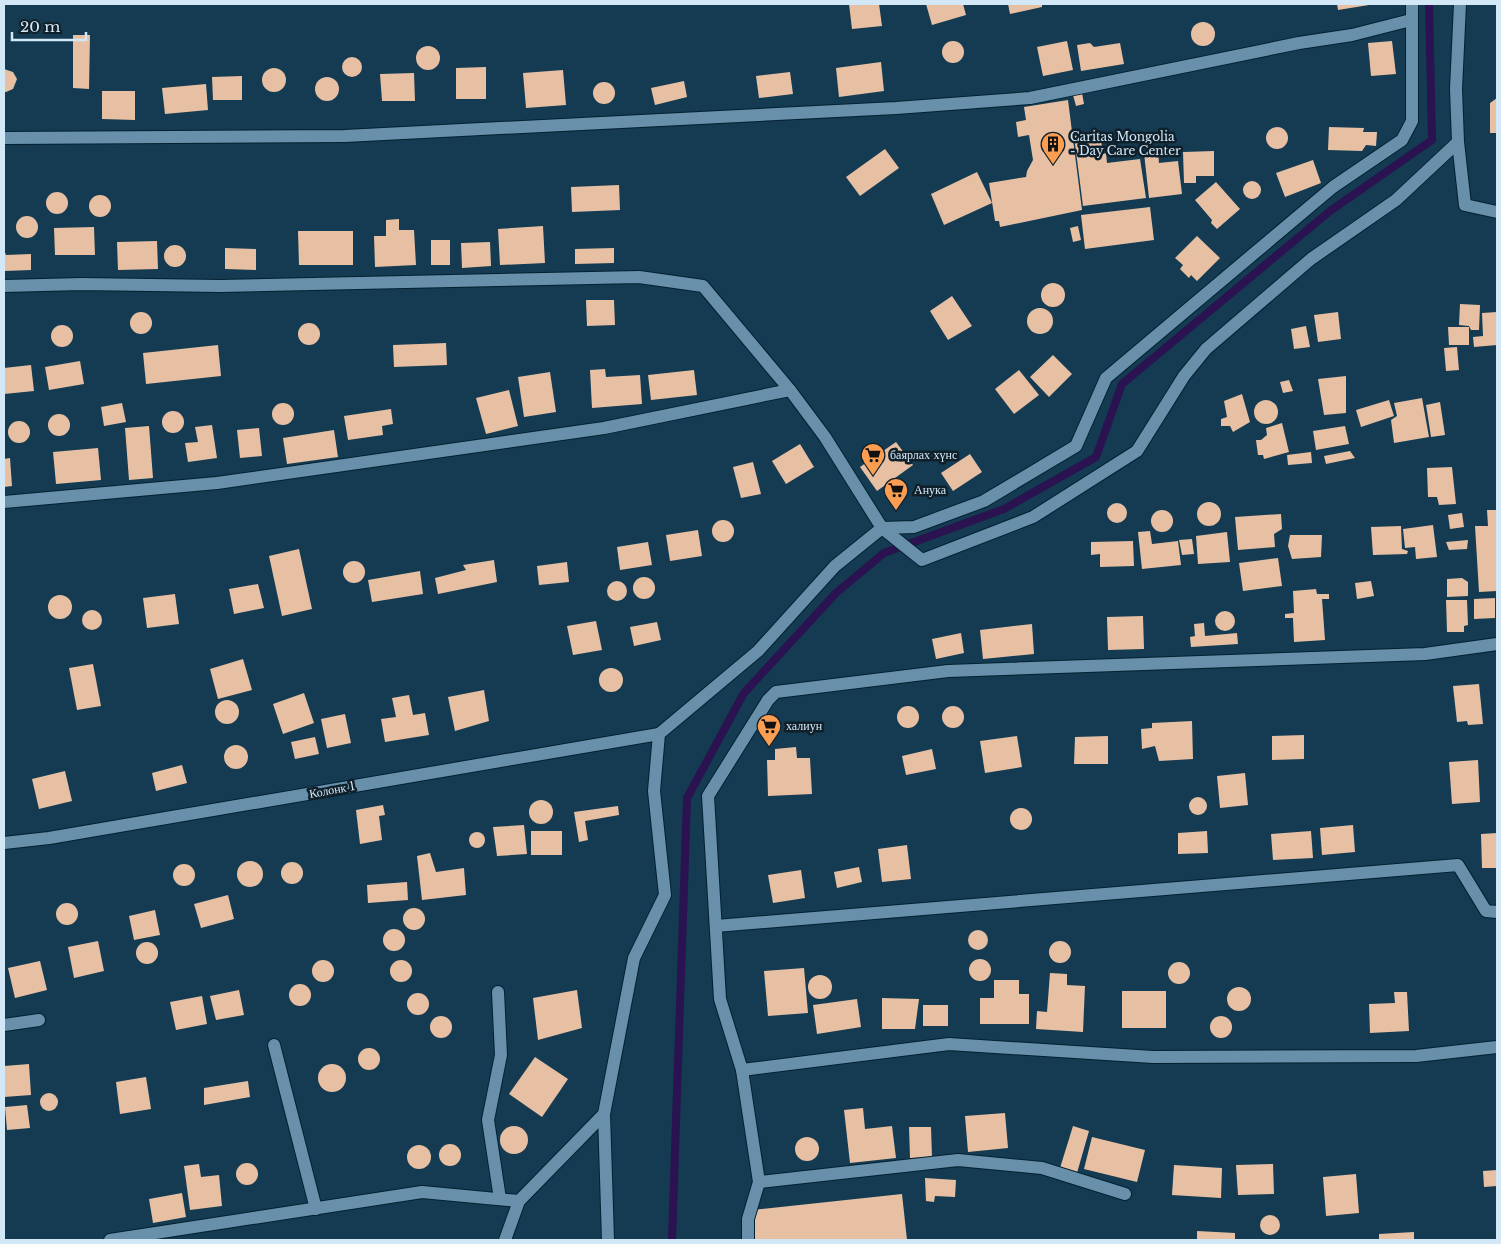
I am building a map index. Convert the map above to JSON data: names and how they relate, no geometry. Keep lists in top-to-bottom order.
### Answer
{
  "streets": {
    "street": ["Колонк 1"]
  },
  "places": {
    "building": ["Caritas Mongolia - Day Care Center"],
    "supermarket": ["баярлах хүнс", "Анука", "халиун"]
  },
  "scale_bar": "20 m"
}
